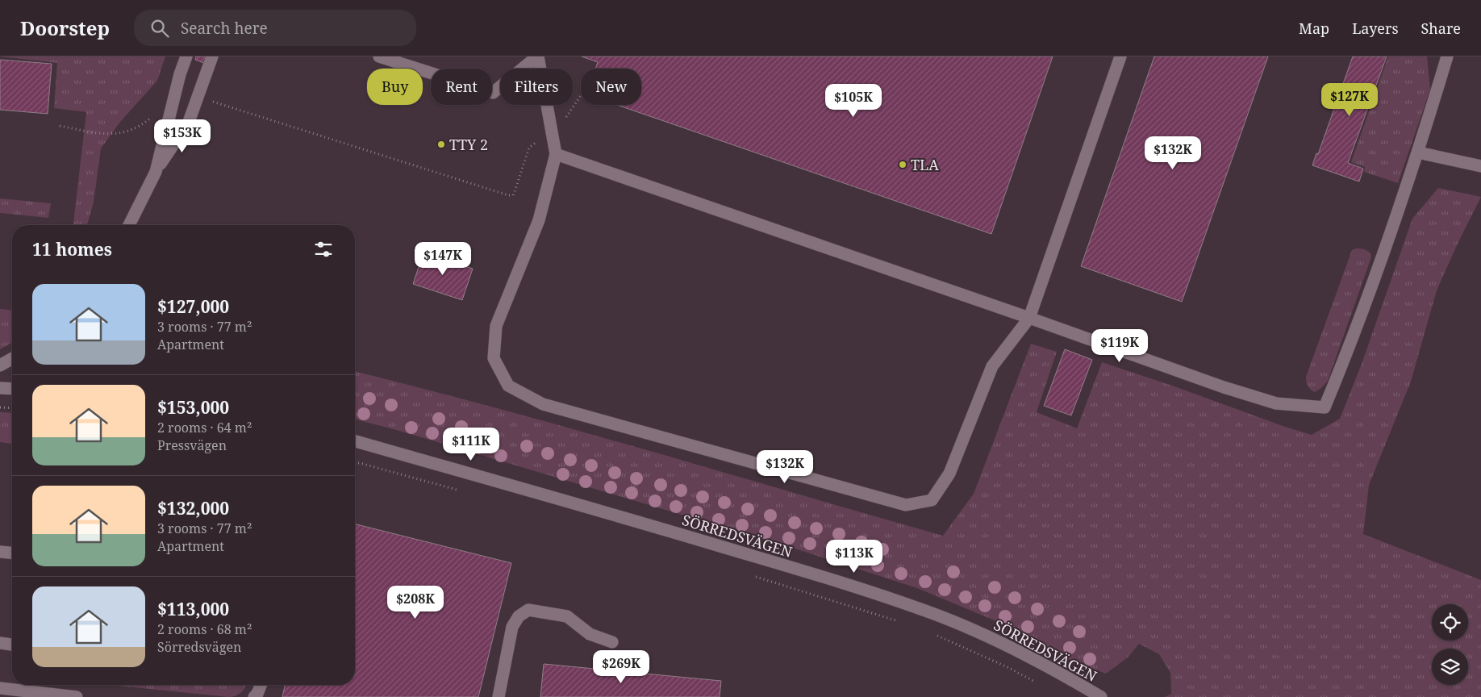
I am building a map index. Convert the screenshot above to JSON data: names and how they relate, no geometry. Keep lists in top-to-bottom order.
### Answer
{
  "streets": {
    "street": ["SÖRREDSVÄGEN"]
  },
  "places": ["TTY 2", "TLA"],
  "page": {
    "header": "Doorstep",
    "search": "Search here",
    "nav": ["Map", "Layers", "Share"],
    "chip": [
      "Buy",
      "Rent",
      "Filters",
      "New"
    ],
    "price": [
      "$127K",
      "$105K",
      "$153K",
      "$132K",
      "$147K",
      "$119K",
      "$111K",
      "$132K",
      "$113K",
      "$208K",
      "$269K"
    ],
    "heading": "11 homes",
    "list": [
      {
        "name": "$127,000",
        "note": "3 rooms · 77 m² · Apartment"
      },
      {
        "name": "$153,000",
        "note": "2 rooms · 64 m² · Pressvägen"
      },
      {
        "name": "$132,000",
        "note": "3 rooms · 77 m² · Apartment"
      },
      {
        "name": "$113,000",
        "note": "2 rooms · 68 m² · Sörredsvägen"
      }
    ]
  }
}
